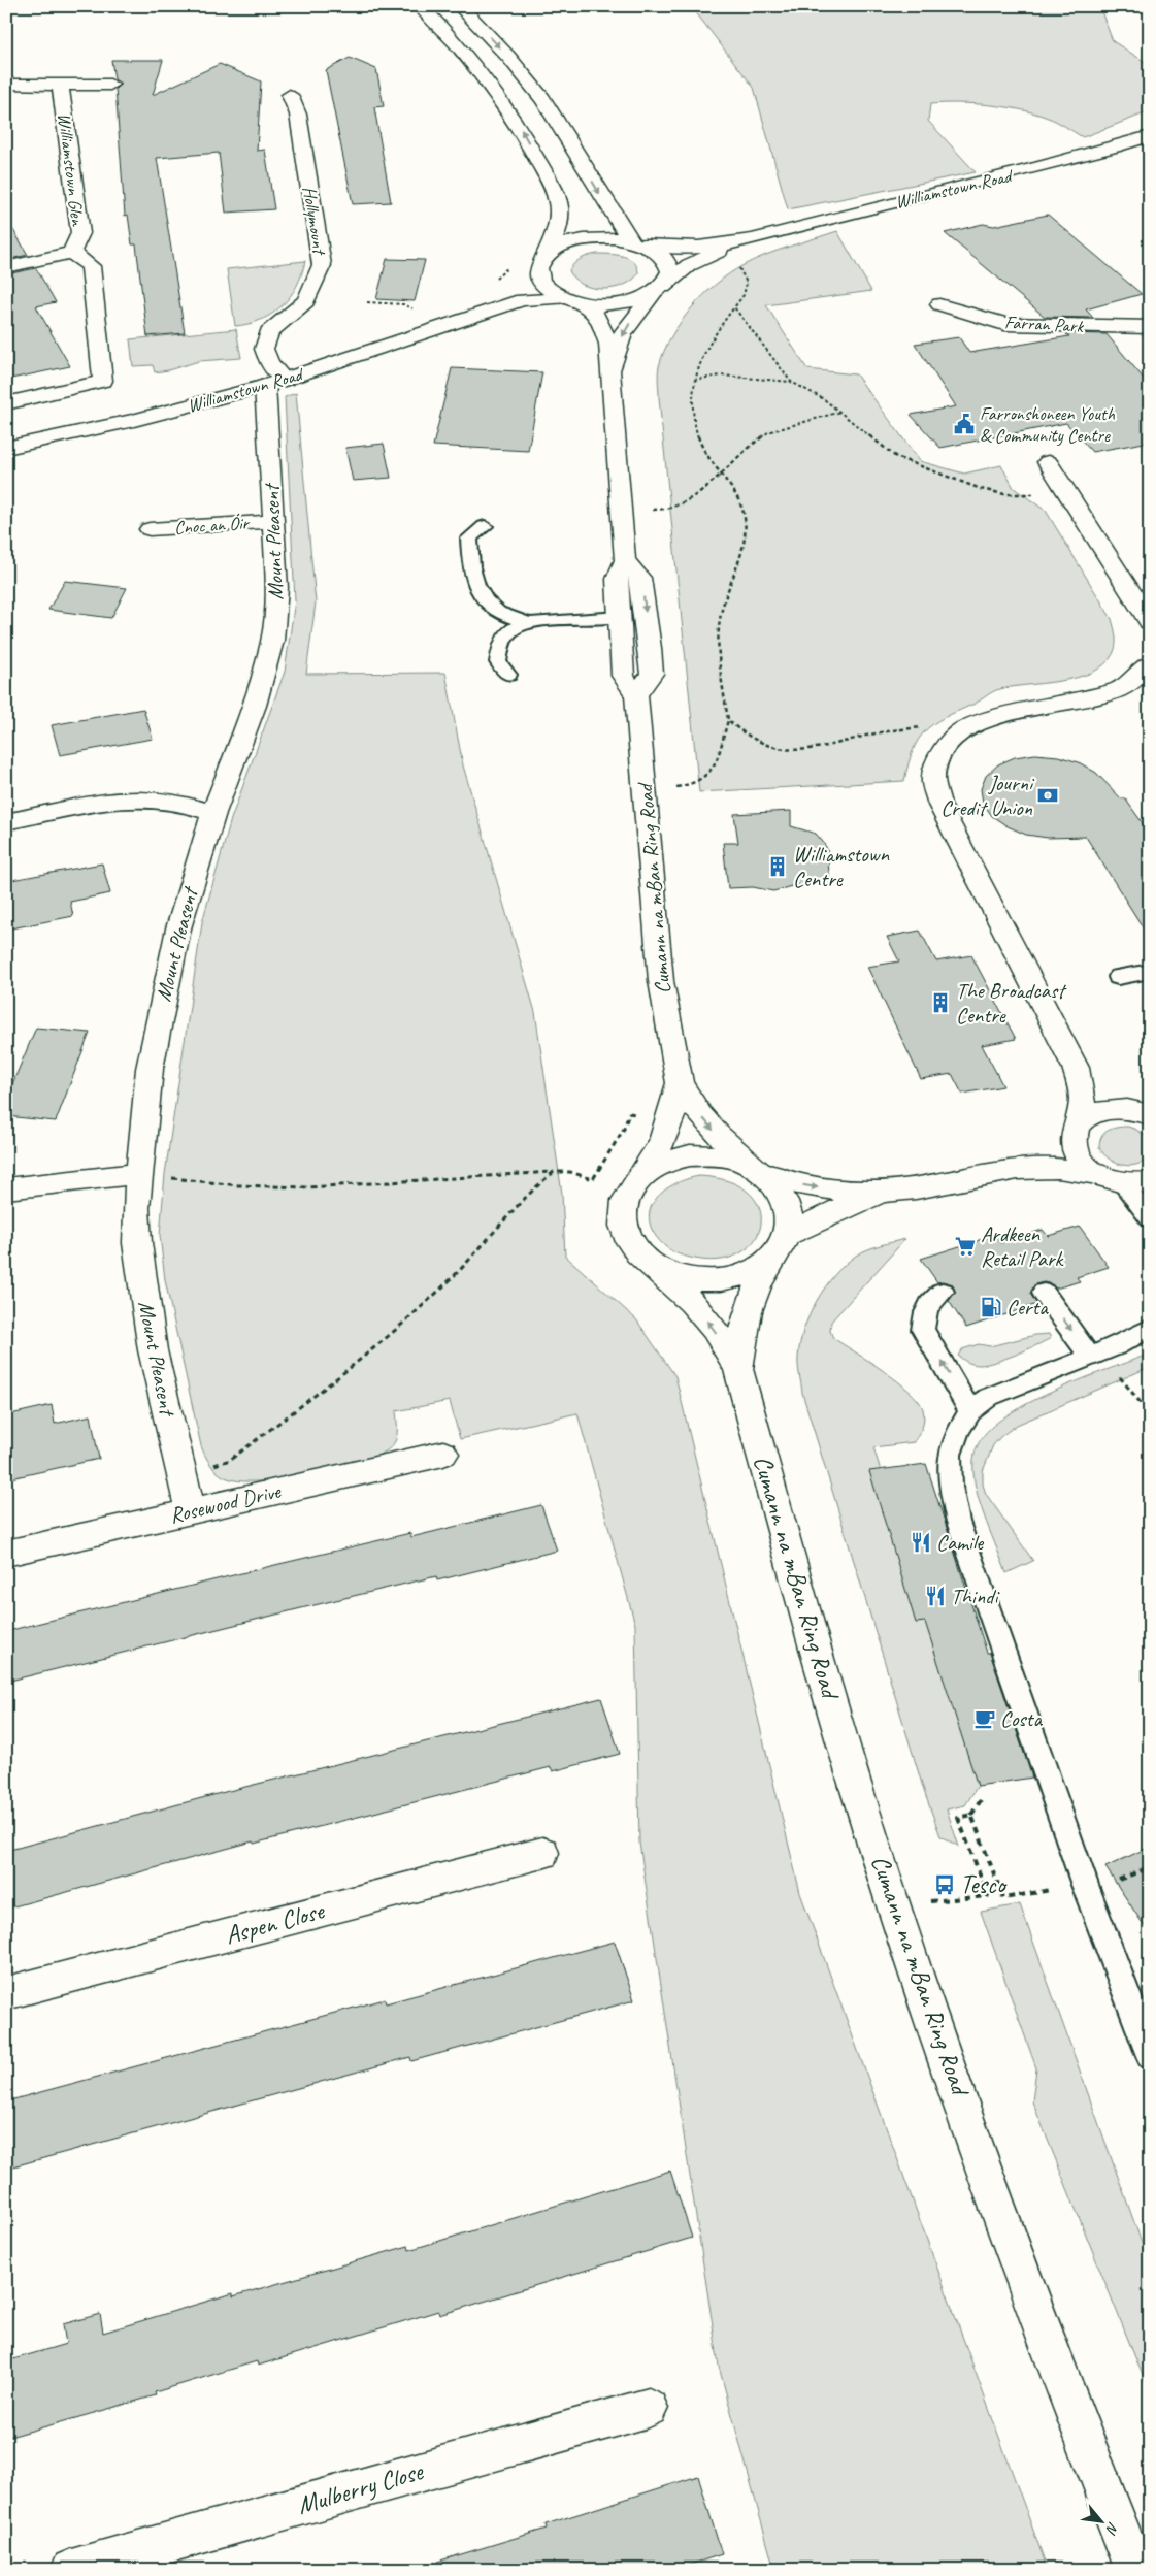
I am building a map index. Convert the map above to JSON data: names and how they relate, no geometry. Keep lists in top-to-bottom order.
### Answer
{
  "streets": {
    "street": [
      "Williamstown Glen",
      "Williamstown Road",
      "Hollymount",
      "Farran Park",
      "Cnoc an Óir",
      "Mount Pleasent",
      "Cumann na mBan Ring Road",
      "Rosewood Drive",
      "Aspen Close",
      "Mulberry Close"
    ]
  },
  "crossings": [
    ["Williamstown Road", "Hollymount"],
    ["Williamstown Road", "Mount Pleasent"],
    ["Williamstown Road", "Cumann na mBan Ring Road"],
    ["Hollymount", "Mount Pleasent"],
    ["Cnoc an Óir", "Mount Pleasent"],
    ["Mount Pleasent", "Rosewood Drive"]
  ],
  "places": {
    "public building": ["Farronshoneen Youth & Community Centre"],
    "bank": ["Journi Credit Union"],
    "building": ["Williamstown Centre", "The Broadcast Centre"],
    "supermarket": ["Ardkeen Retail Park"],
    "fuel station": ["Certa"],
    "restaurant": ["Camile", "Thindi"],
    "cafe": ["Costa"],
    "bus stop": ["Tesco"]
  },
  "north": "bottom right"
}
